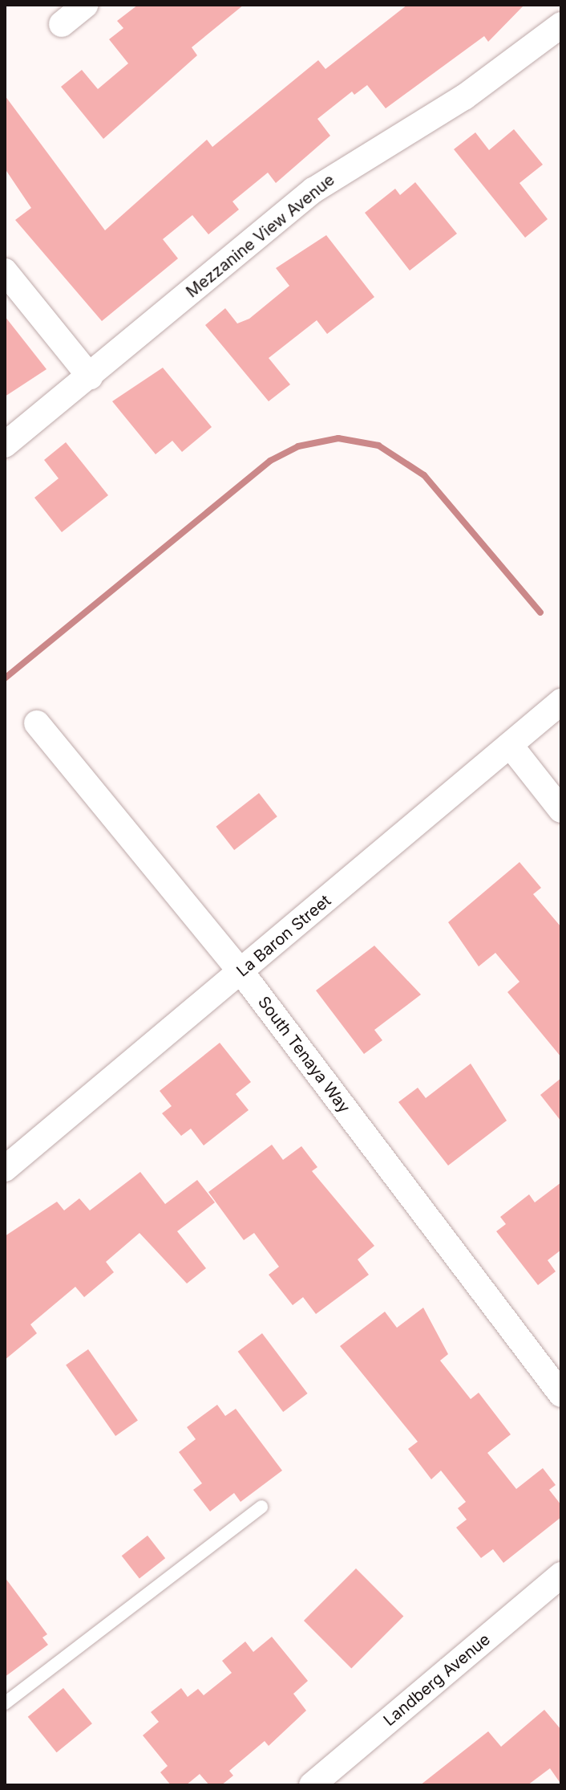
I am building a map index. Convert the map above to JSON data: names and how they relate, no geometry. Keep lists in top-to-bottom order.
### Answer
{
  "streets": {
    "street": [
      "Mezzanine View Avenue",
      "La Baron Street",
      "South Tenaya Way",
      "Landberg Avenue"
    ]
  },
  "crossings": [
    ["La Baron Street", "South Tenaya Way"]
  ]
}
